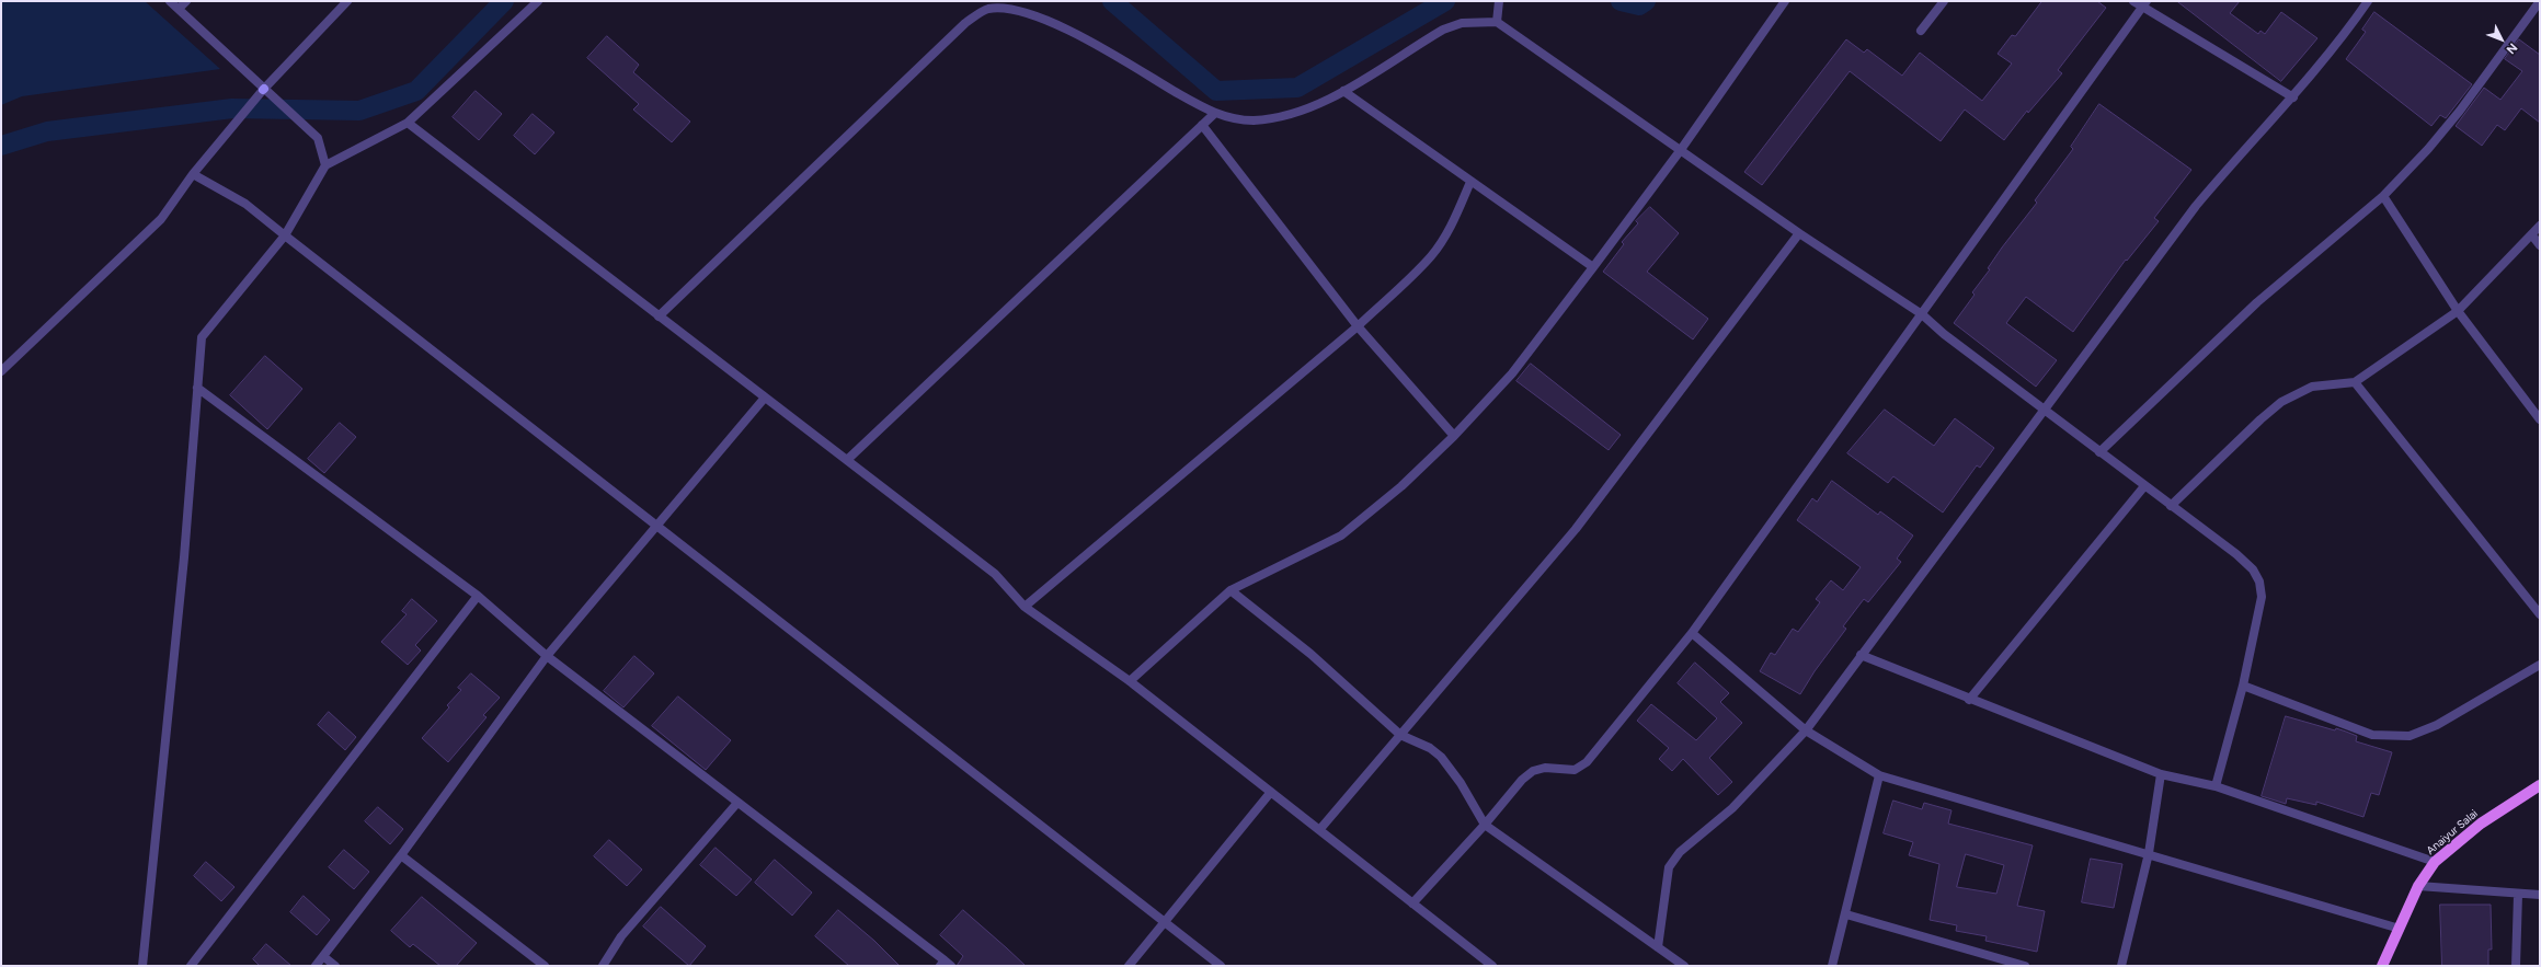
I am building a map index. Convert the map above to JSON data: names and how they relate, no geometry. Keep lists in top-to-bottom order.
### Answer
{
  "streets": {
    "main road": ["Anaiyur Salai"]
  },
  "north": "bottom right"
}
